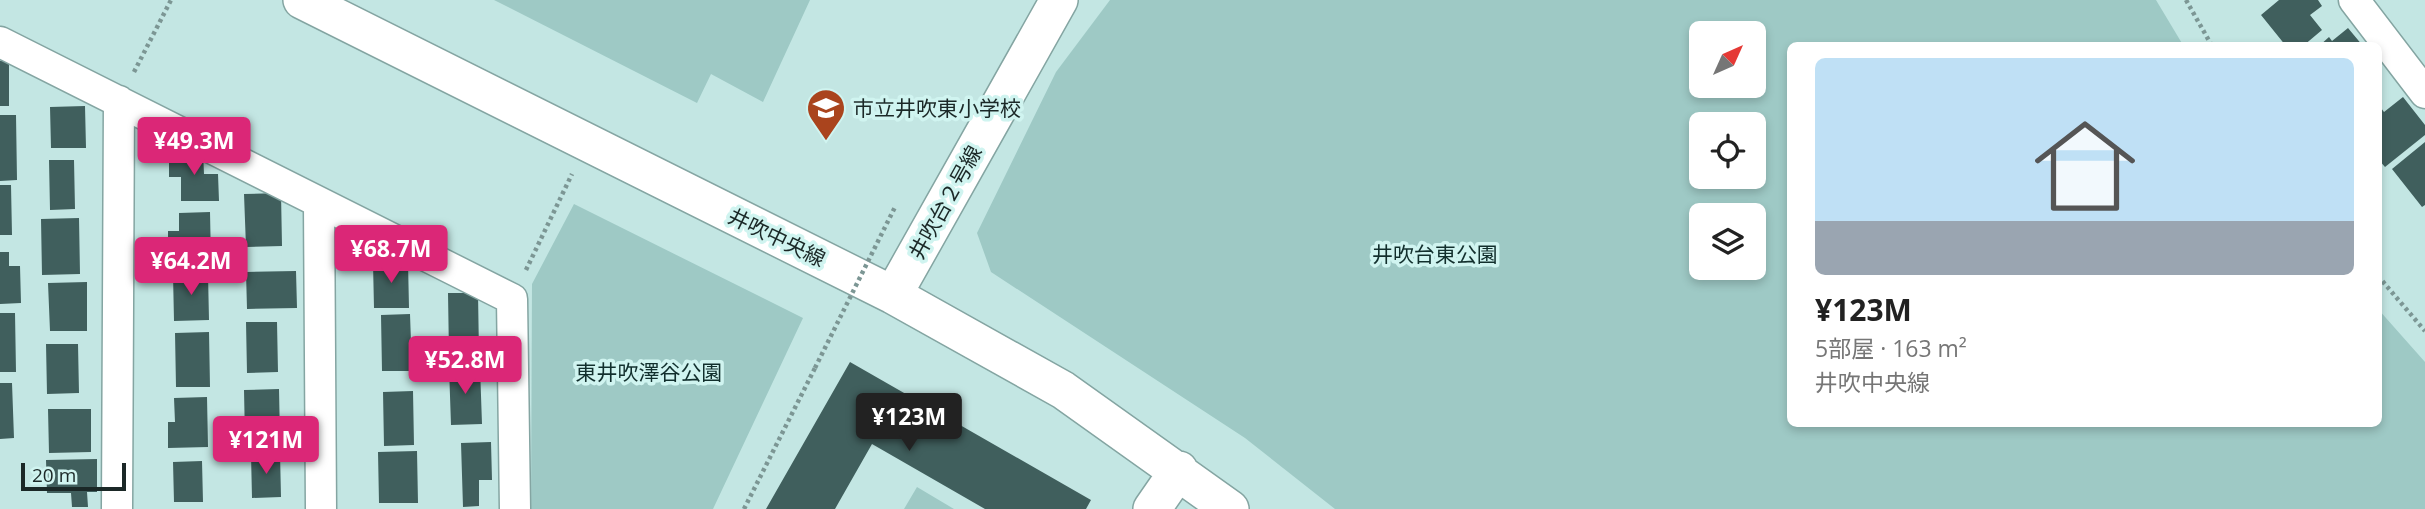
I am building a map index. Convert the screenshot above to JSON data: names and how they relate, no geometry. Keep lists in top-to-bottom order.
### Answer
{
  "streets": {
    "street": ["井吹台２号線", "井吹中央線"]
  },
  "crossings": [
    ["井吹台２号線", "井吹中央線"]
  ],
  "parks": ["井吹台東公園", "東井吹澤谷公園"],
  "places": {
    "school or university": ["市立井吹東小学校"]
  },
  "scale_bar": "20 m",
  "north": "top right",
  "page": {
    "list": [
      {
        "name": "¥123M",
        "note": "5部屋 · 163 m² · 井吹中央線"
      }
    ],
    "price": [
      "¥49.3M",
      "¥68.7M",
      "¥64.2M",
      "¥52.8M",
      "¥123M",
      "¥121M"
    ],
    "scale": "20 m"
  }
}
